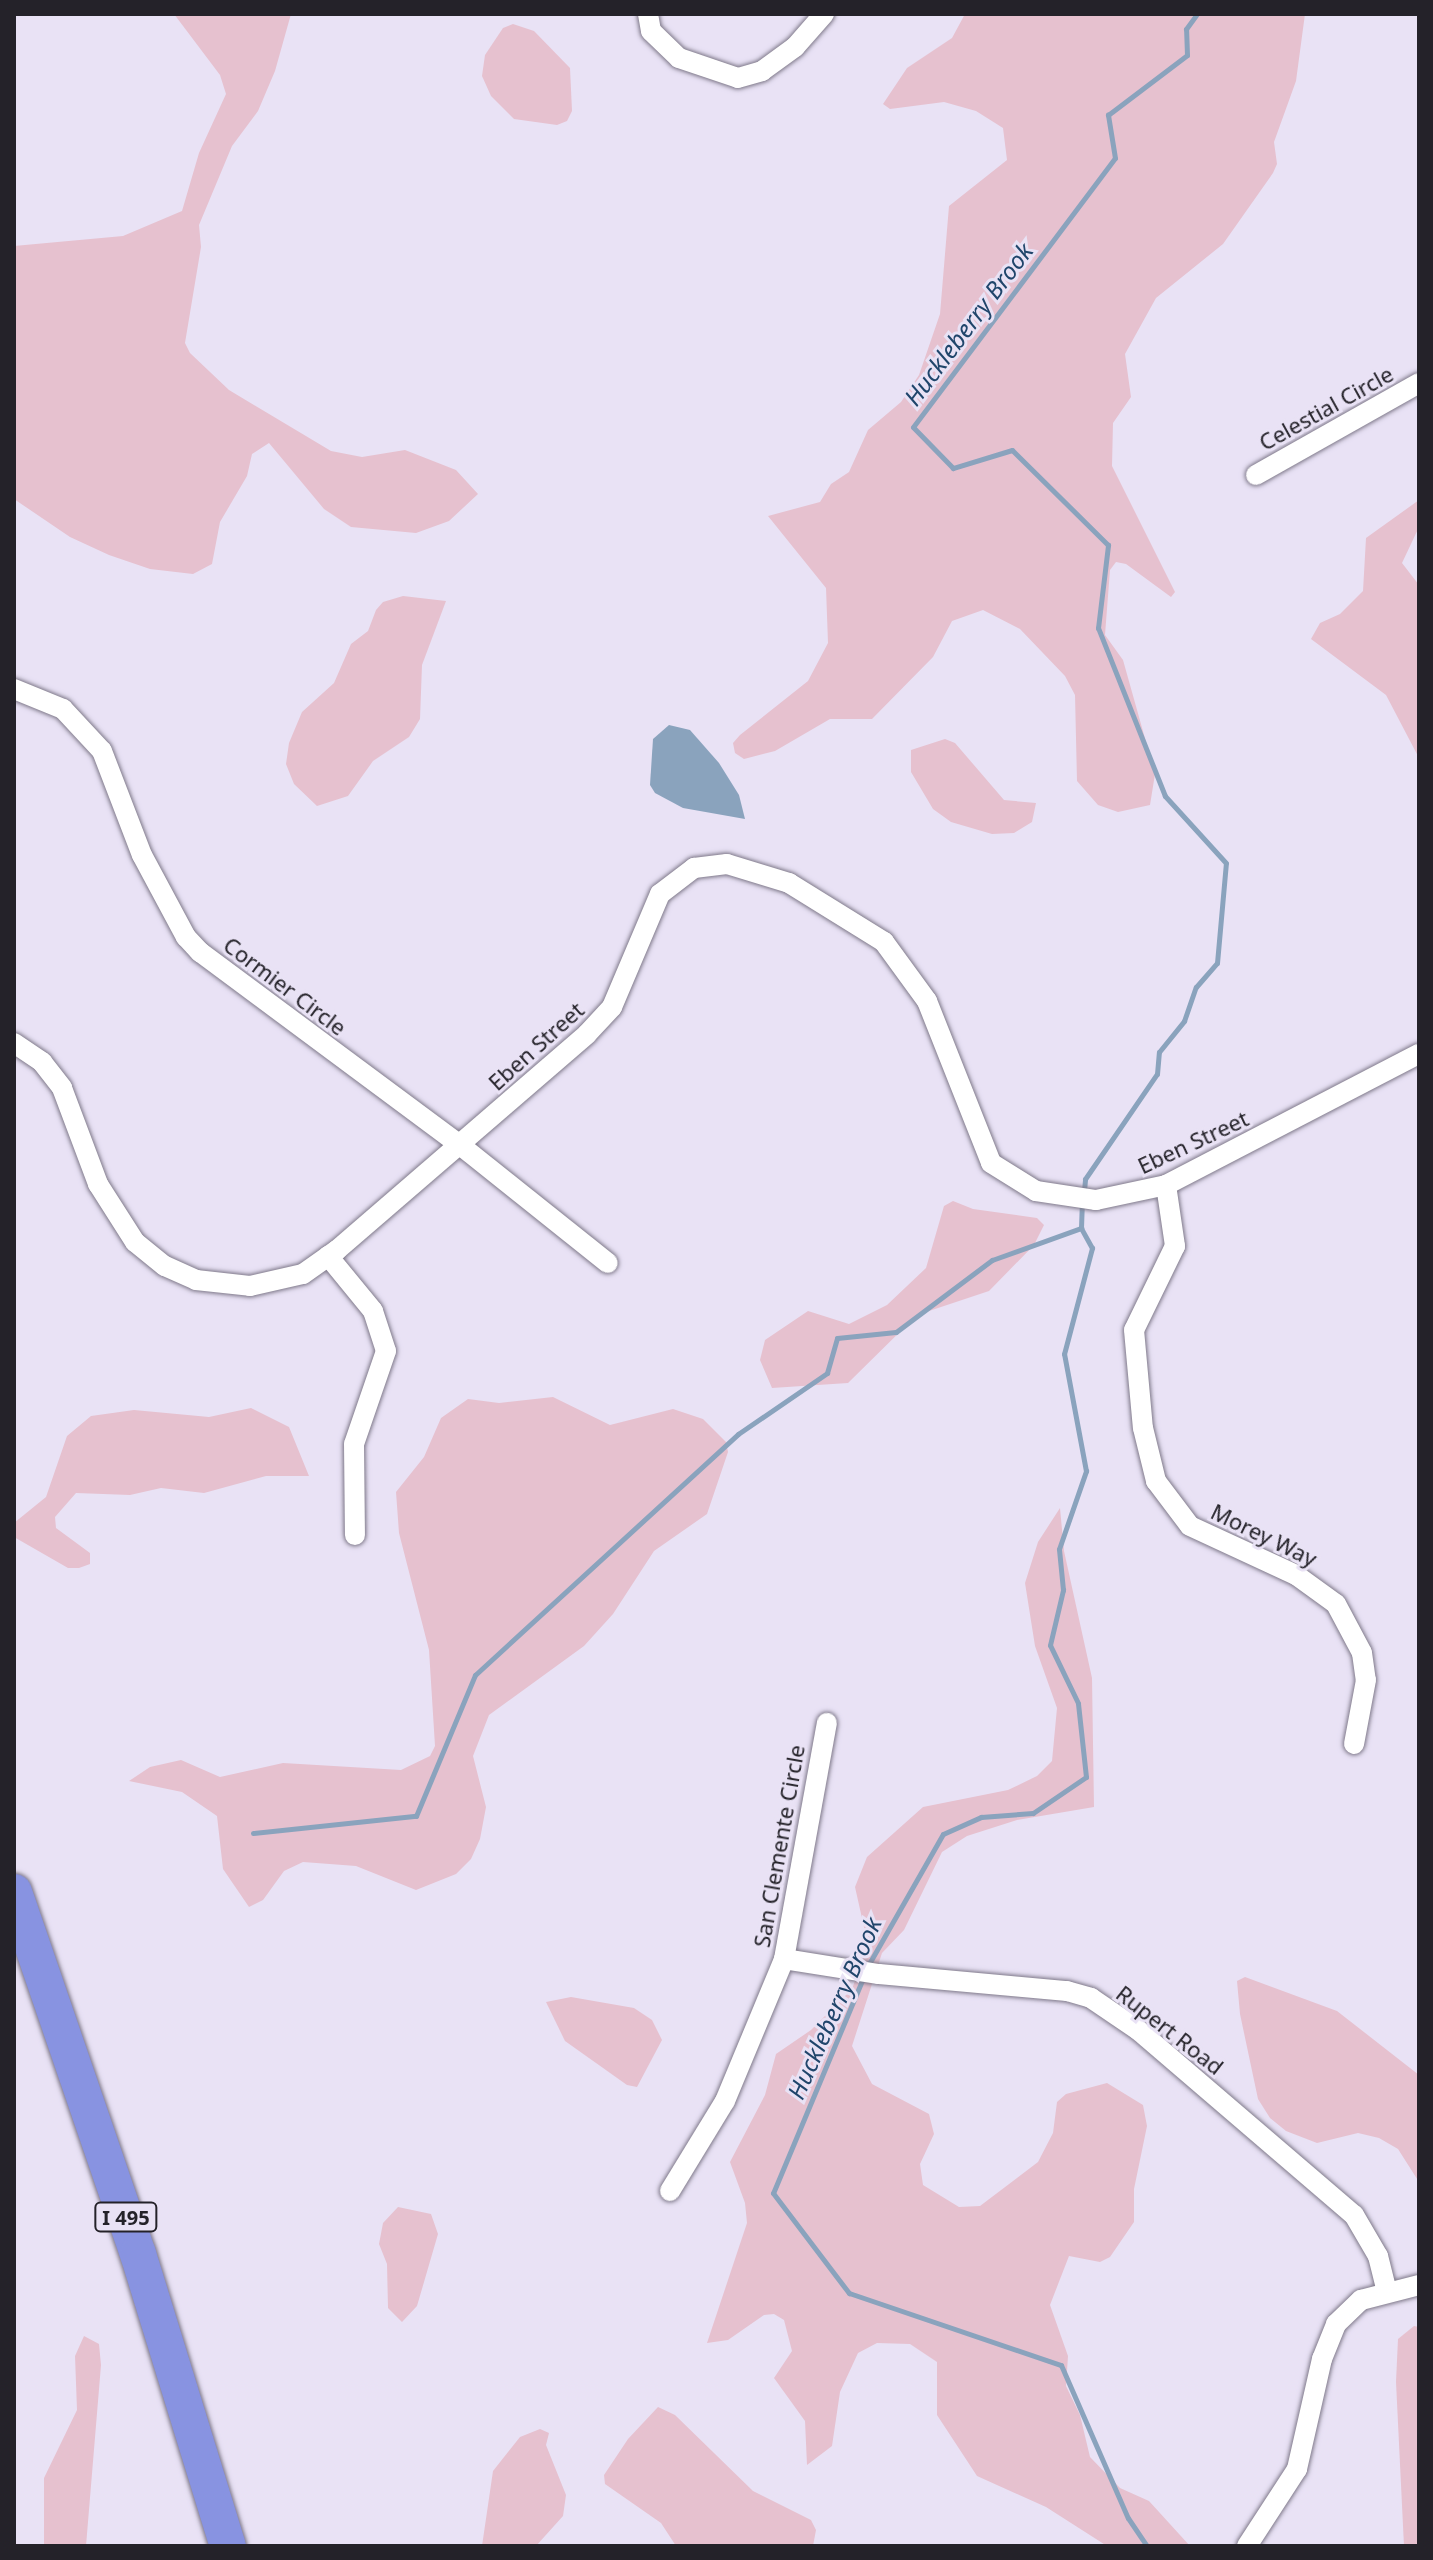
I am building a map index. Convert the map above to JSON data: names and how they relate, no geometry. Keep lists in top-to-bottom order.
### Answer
{
  "streets": {
    "highway": ["I 495"],
    "street": [
      "Celestial Circle",
      "Cormier Circle",
      "Eben Street",
      "Morey Way",
      "San Clemente Circle",
      "Rupert Road"
    ]
  },
  "crossings": [
    ["Cormier Circle", "Eben Street"],
    ["Eben Street", "Morey Way"],
    ["San Clemente Circle", "Rupert Road"]
  ],
  "water": ["Huckleberry Brook"]
}
